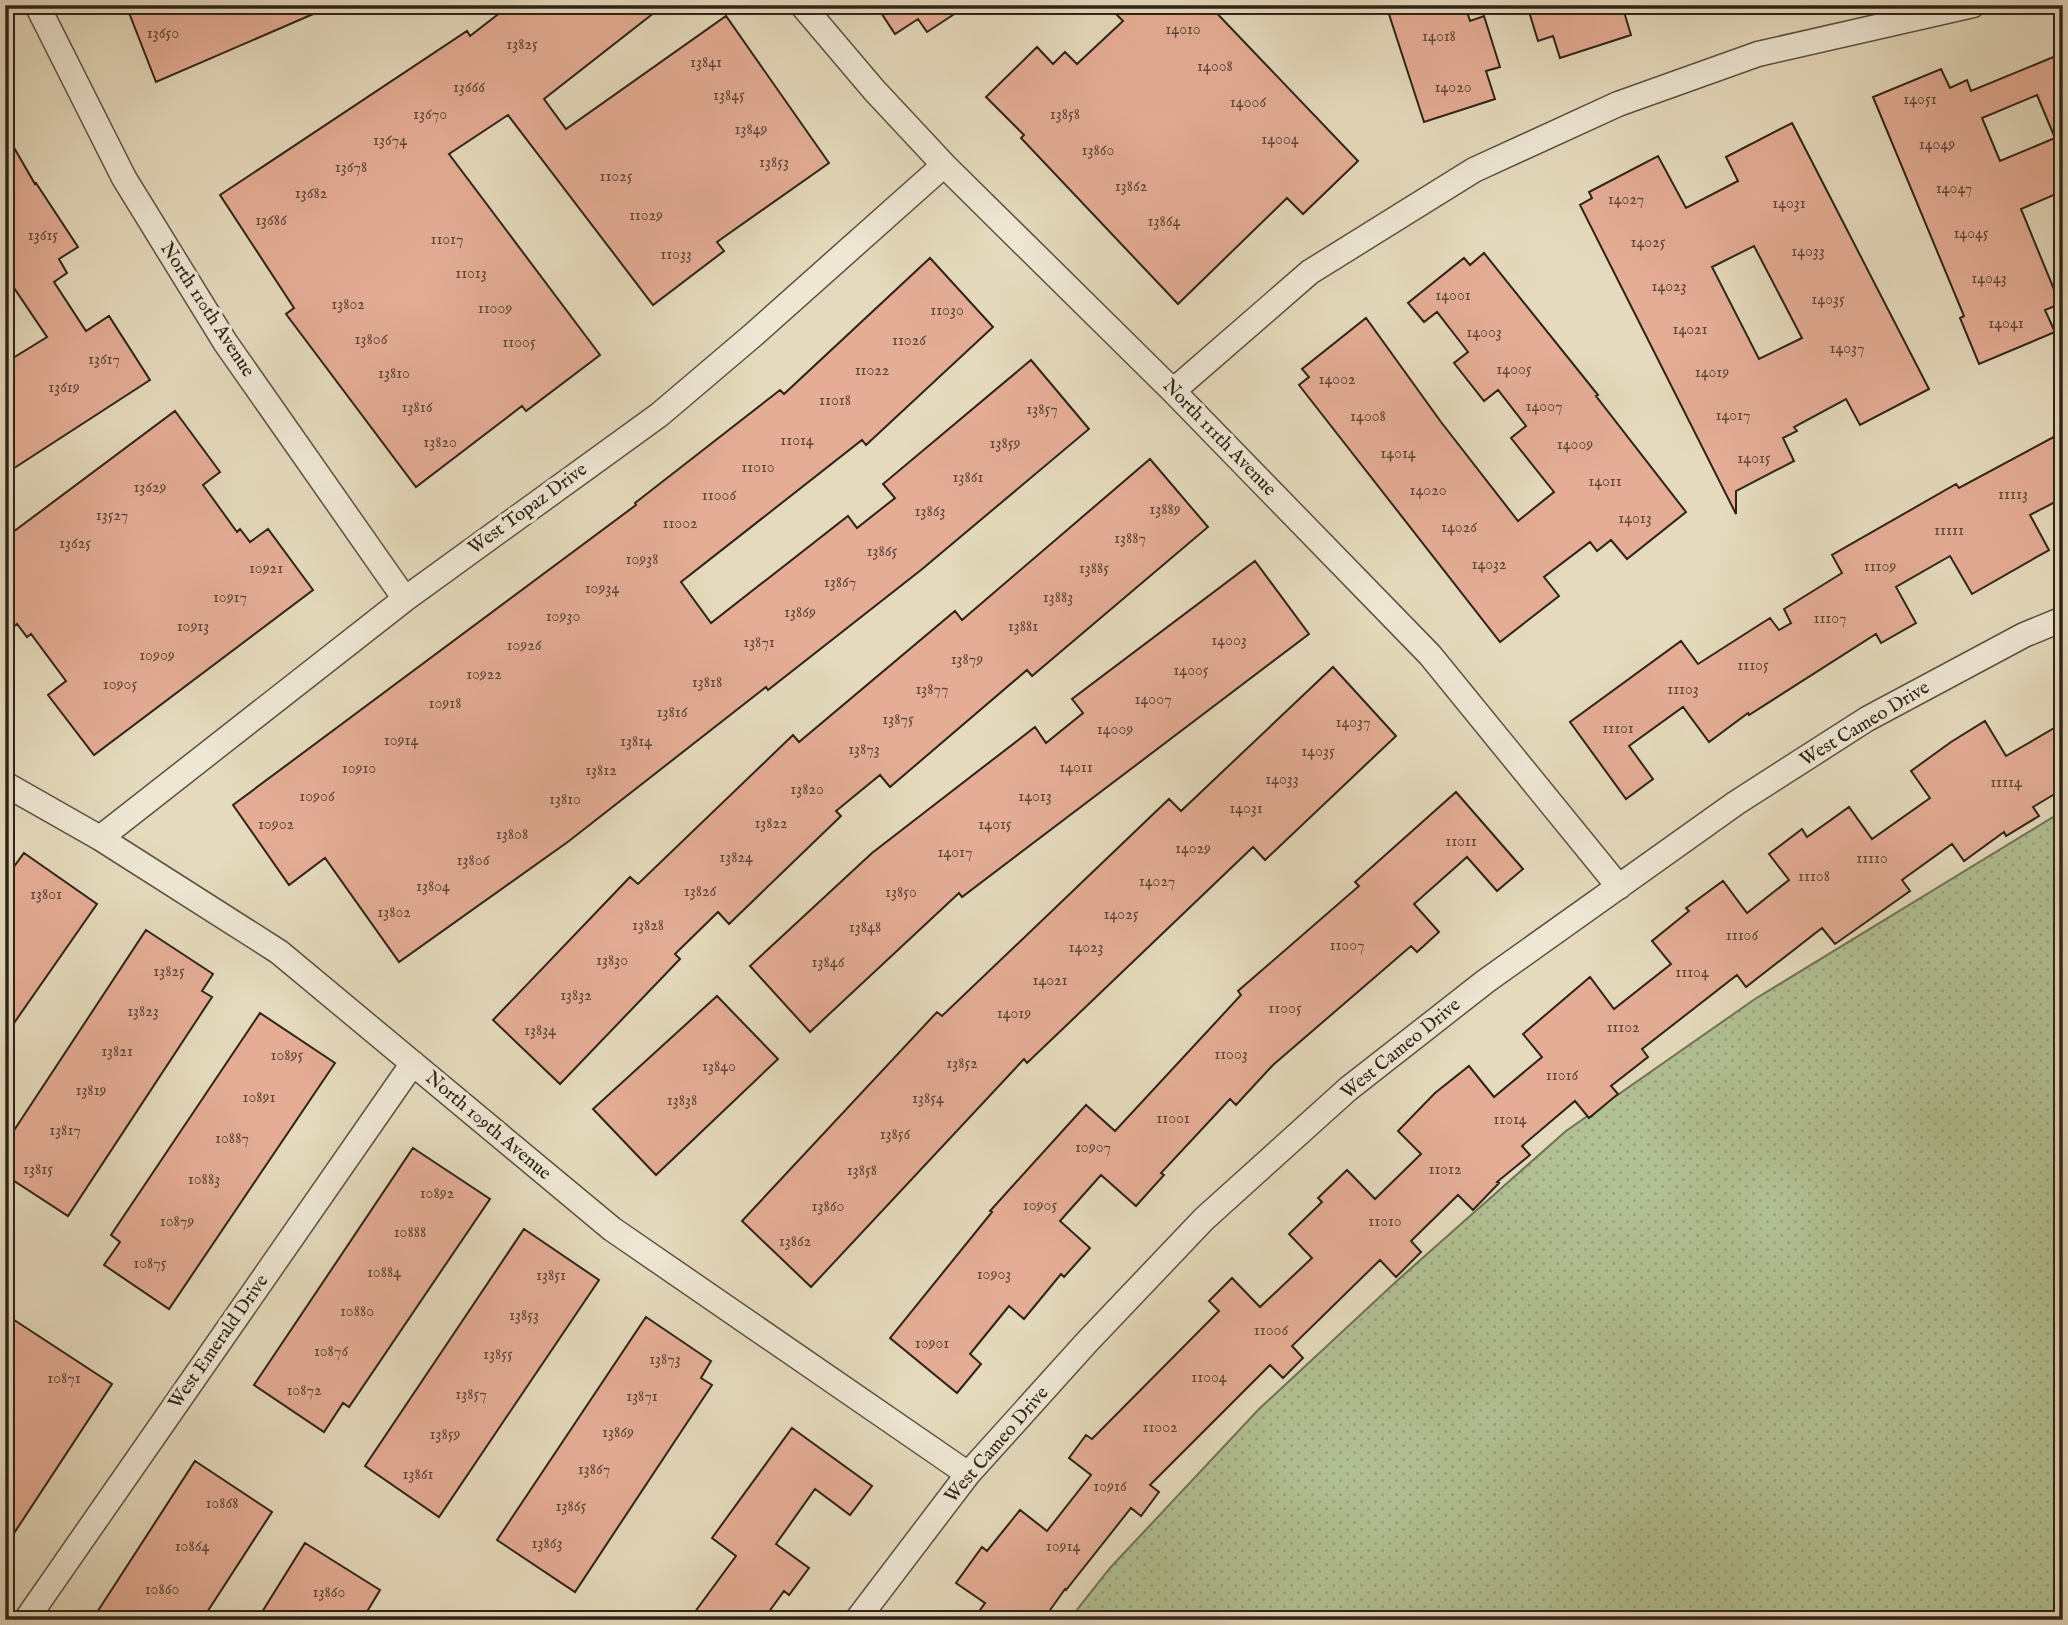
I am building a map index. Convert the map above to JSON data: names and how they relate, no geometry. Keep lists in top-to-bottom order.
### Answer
{
  "streets": {
    "street": [
      "North 110th Avenue",
      "North 111th Avenue",
      "West Topaz Drive",
      "West Cameo Drive",
      "North 109th Avenue",
      "West Emerald Drive"
    ]
  },
  "crossings": [
    ["North 110th Avenue", "West Topaz Drive"],
    ["North 111th Avenue", "West Topaz Drive"],
    ["North 111th Avenue", "West Cameo Drive"],
    ["West Topaz Drive", "North 109th Avenue"],
    ["West Cameo Drive", "North 109th Avenue"],
    ["North 109th Avenue", "West Emerald Drive"]
  ],
  "house_numbers": [
    "14010",
    "13650",
    "14018",
    "13825",
    "13841",
    "14008",
    "13666",
    "14020",
    "13845",
    "14051",
    "14006",
    "13670",
    "13858",
    "13849",
    "14004",
    "13674",
    "14049",
    "13860",
    "13853",
    "13678",
    "11025",
    "13862",
    "14047",
    "13682",
    "14027",
    "14031",
    "11029",
    "13686",
    "13864",
    "14045",
    "13615",
    "11017",
    "14025",
    "14033",
    "11033",
    "11013",
    "14043",
    "14023",
    "14001",
    "14035",
    "13802",
    "11009",
    "11030",
    "14041",
    "14021",
    "14003",
    "13806",
    "11026",
    "11005",
    "14037",
    "13617",
    "14005",
    "11022",
    "14019",
    "13810",
    "14002",
    "13619",
    "11018",
    "14007",
    "13816",
    "13857",
    "14017",
    "14008",
    "11014",
    "13820",
    "13859",
    "14009",
    "14014",
    "14015",
    "11010",
    "13861",
    "14011",
    "13629",
    "14020",
    "11113",
    "11006",
    "13889",
    "13863",
    "13527",
    "14013",
    "11002",
    "14026",
    "11111",
    "13887",
    "13625",
    "13865",
    "10938",
    "14032",
    "11109",
    "10921",
    "13885",
    "13867",
    "10934",
    "10917",
    "13883",
    "13869",
    "10930",
    "11107",
    "10913",
    "13881",
    "14003",
    "13871",
    "10926",
    "10909",
    "13879",
    "11105",
    "14005",
    "10922",
    "13818",
    "10905",
    "13877",
    "11103",
    "14007",
    "10918",
    "13816",
    "13875",
    "14037",
    "11101",
    "14009",
    "10914",
    "13814",
    "13873",
    "14035",
    "14011",
    "10910",
    "13812",
    "14033",
    "11114",
    "13820",
    "10906",
    "14013",
    "13810",
    "14031",
    "13822",
    "10902",
    "14015",
    "13808",
    "11011",
    "14029",
    "14017",
    "13824",
    "11110",
    "13806",
    "11108",
    "14027",
    "13804",
    "13826",
    "13850",
    "13801",
    "13802",
    "14025",
    "13828",
    "13848",
    "11106",
    "11007",
    "14023",
    "13830",
    "13846",
    "13825",
    "11104",
    "14021",
    "13832",
    "11005",
    "13823",
    "14019",
    "11102",
    "13834",
    "13821",
    "11003",
    "10895",
    "13852",
    "13840",
    "11016",
    "13819",
    "10891",
    "13854",
    "13838",
    "11001",
    "11014",
    "13817",
    "13856",
    "10887",
    "10907",
    "13815",
    "11012",
    "13858",
    "10883",
    "10892",
    "10905",
    "13860",
    "10879",
    "11010",
    "10888",
    "13862",
    "10875",
    "10884",
    "10903",
    "13851",
    "10880",
    "13853",
    "11006",
    "10901",
    "10876",
    "13855",
    "13873",
    "11004",
    "10871",
    "10872",
    "13857",
    "13871",
    "11002",
    "13869",
    "13859",
    "13867",
    "13861",
    "10916",
    "10868",
    "13865",
    "13863",
    "10864",
    "10914",
    "10860",
    "13860"
  ]
}
